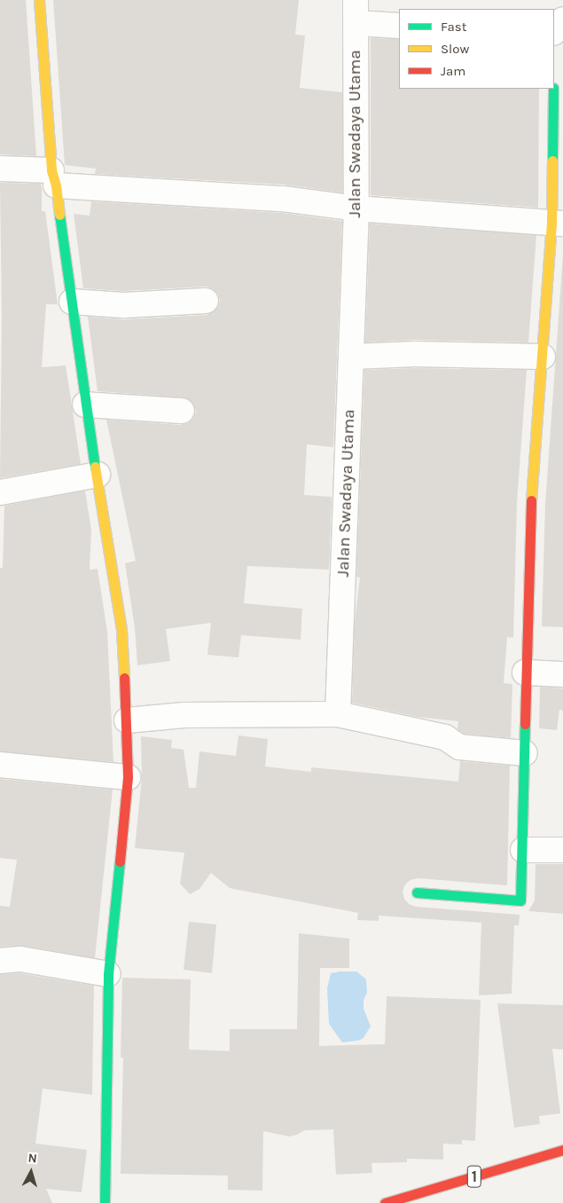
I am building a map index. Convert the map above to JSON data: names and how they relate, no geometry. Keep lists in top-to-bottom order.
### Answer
{
  "streets": {
    "main road": ["1"],
    "street": ["Jalan Swadaya Utama"]
  },
  "legend": ["Fast", "Slow", "Jam"],
  "north": "top"
}
